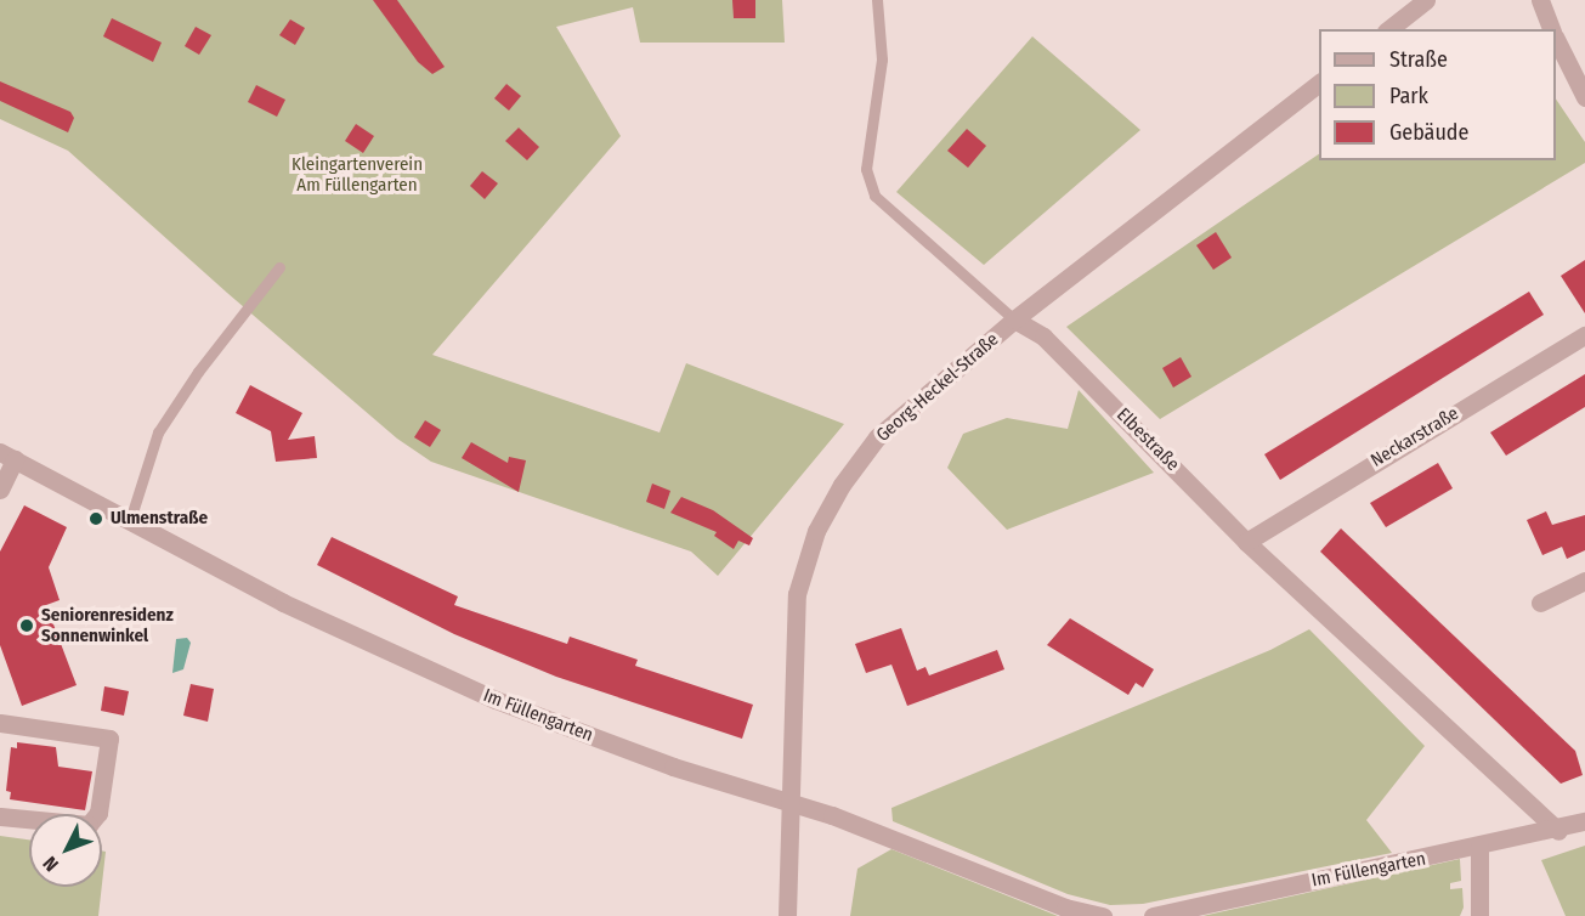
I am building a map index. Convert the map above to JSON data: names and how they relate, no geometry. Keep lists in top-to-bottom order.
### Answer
{
  "streets": {
    "street": [
      "Georg-Heckel-Straße",
      "Neckarstraße",
      "Elbestraße",
      "Im Füllengarten"
    ]
  },
  "crossings": [
    ["Georg-Heckel-Straße", "Elbestraße"],
    ["Georg-Heckel-Straße", "Im Füllengarten"],
    ["Neckarstraße", "Elbestraße"],
    ["Elbestraße", "Im Füllengarten"]
  ],
  "parks": ["Kleingartenverein Am Füllengarten"],
  "places": ["Ulmenstraße", "Seniorenresidenz Sonnenwinkel"],
  "legend": ["Straße", "Park", "Gebäude"],
  "north": "bottom left"
}
